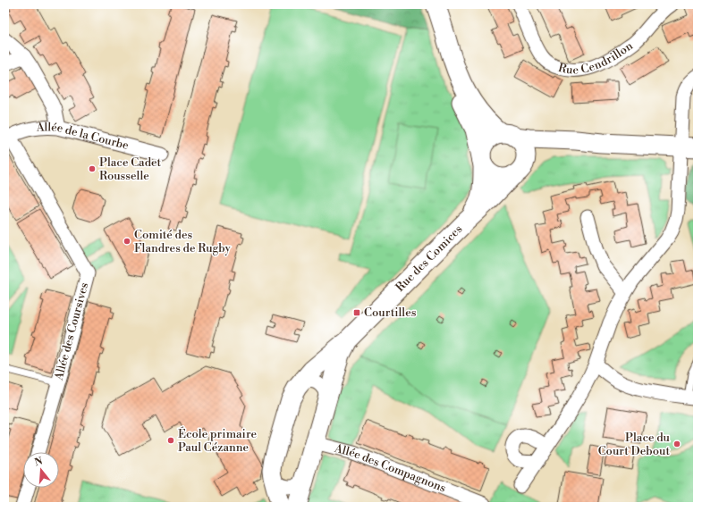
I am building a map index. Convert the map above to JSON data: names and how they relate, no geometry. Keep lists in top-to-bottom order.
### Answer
{
  "streets": {
    "street": [
      "Rue Cendrillon",
      "Allée de la Courbe",
      "Rue des Comices",
      "Allée des Coursives",
      "Allée des Compagnons"
    ]
  },
  "crossings": [
    ["Allée de la Courbe", "Allée des Coursives"],
    ["Rue des Comices", "Allée des Compagnons"]
  ],
  "places": {
    "other": [
      "Place Cadet Rousselle",
      "Comité des Flandres de Rugby",
      "École primaire Paul Cézanne",
      "Place du Court Debout"
    ],
    "transit": ["Courtilles"]
  },
  "north": "top"
}
